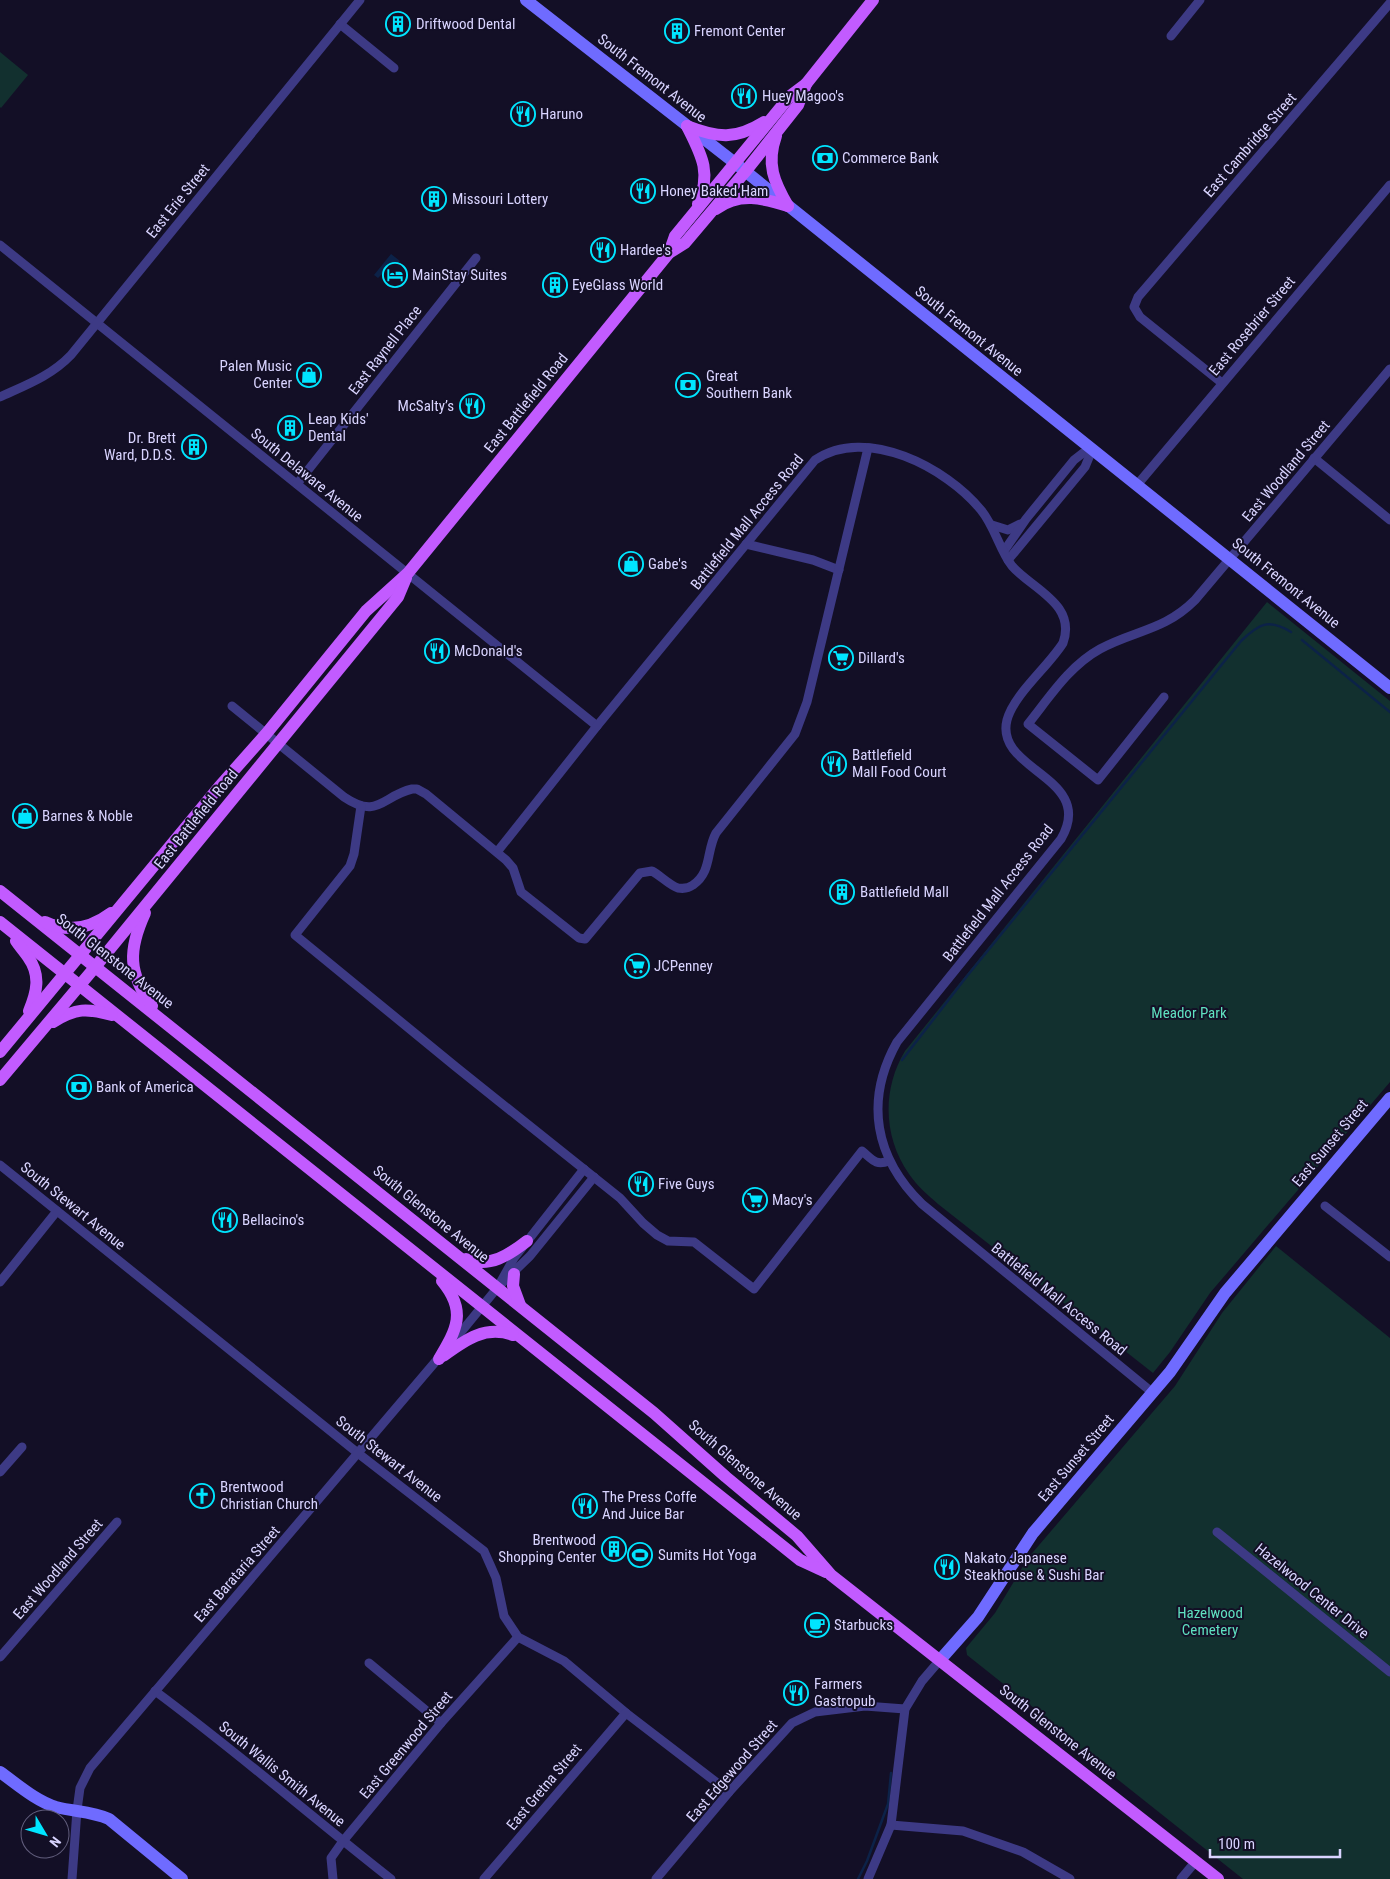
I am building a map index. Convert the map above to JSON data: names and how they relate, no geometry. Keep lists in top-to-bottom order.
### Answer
{
  "streets": {
    "main road": [
      "South Fremont Avenue",
      "East Battlefield Road",
      "South Glenstone Avenue",
      "East Sunset Street"
    ],
    "street": [
      "East Cambridge Street",
      "East Erie Street",
      "East Rosebrier Street",
      "East Raynell Place",
      "East Woodland Street",
      "South Delaware Avenue",
      "Battlefield Mall Access Road",
      "South Stewart Avenue",
      "East Barataria Street",
      "Hazelwood Center Drive",
      "East Greenwood Street",
      "East Edgewood Street",
      "South Wallis Smith Avenue",
      "East Gretna Street"
    ]
  },
  "crossings": [
    ["South Fremont Avenue", "East Rosebrier Street"],
    ["South Fremont Avenue", "East Battlefield Road"],
    ["South Fremont Avenue", "East Woodland Street"],
    ["East Cambridge Street", "East Rosebrier Street"],
    ["East Erie Street", "South Delaware Avenue"],
    ["East Raynell Place", "South Delaware Avenue"],
    ["East Battlefield Road", "South Delaware Avenue"],
    ["East Battlefield Road", "South Glenstone Avenue"],
    ["South Delaware Avenue", "Battlefield Mall Access Road"],
    ["Battlefield Mall Access Road", "East Sunset Street"],
    ["South Glenstone Avenue", "East Sunset Street"],
    ["South Glenstone Avenue", "East Barataria Street"],
    ["East Sunset Street", "East Edgewood Street"],
    ["South Stewart Avenue", "East Barataria Street"],
    ["South Stewart Avenue", "East Greenwood Street"],
    ["South Stewart Avenue", "East Edgewood Street"],
    ["South Stewart Avenue", "East Gretna Street"],
    ["East Barataria Street", "South Wallis Smith Avenue"],
    ["East Greenwood Street", "South Wallis Smith Avenue"]
  ],
  "parks": ["Meador Park", "Hazelwood Cemetery"],
  "places": {
    "building": [
      "Driftwood Dental",
      "Fremont Center",
      "Missouri Lottery",
      "EyeGlass World",
      "Leap Kids' Dental",
      "Dr. Brett Ward, D.D.S.",
      "Battlefield Mall",
      "Brentwood Shopping Center"
    ],
    "restaurant": [
      "Huey Magoo's",
      "Haruno",
      "Honey Baked Ham",
      "Hardee's",
      "McSalty’s",
      "McDonald's",
      "Battlefield Mall Food Court",
      "Five Guys",
      "Bellacino's",
      "The Press Coffe And Juice Bar",
      "Nakato Japanese Steakhouse & Sushi Bar",
      "Farmers Gastropub"
    ],
    "bank": ["Commerce Bank", "Great Southern Bank", "Bank of America"],
    "hotel": ["MainStay Suites"],
    "shop": ["Palen Music Center", "Gabe's", "Barnes & Noble"],
    "supermarket": ["Dillard's", "JCPenney", "Macy's"],
    "church": ["Brentwood Christian Church"],
    "sports": ["Sumits Hot Yoga"],
    "cafe": ["Starbucks"]
  },
  "scale_bar": "100 m",
  "north": "bottom right"
}
